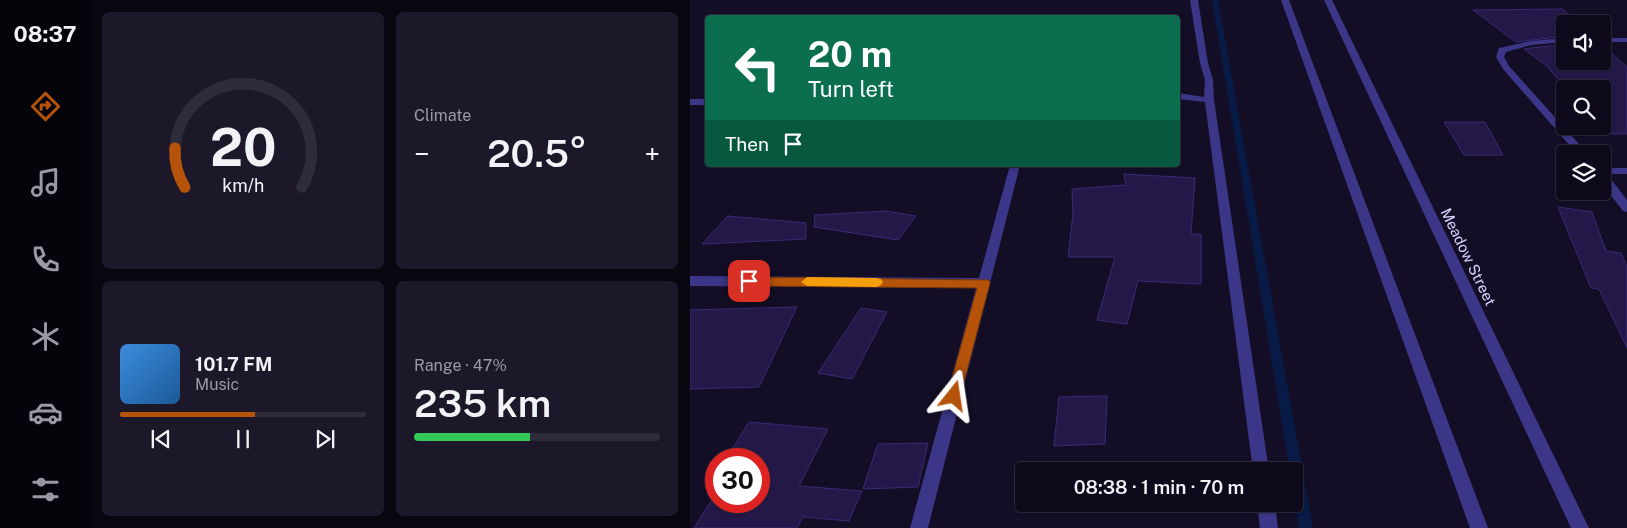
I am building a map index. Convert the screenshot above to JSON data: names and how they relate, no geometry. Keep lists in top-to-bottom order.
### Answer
{
  "streets": {
    "street": ["Meadow Street"]
  },
  "page": {
    "tabs": "08:37",
    "tile": [
      "Climate",
      ["Range · 47%", "235 km"]
    ],
    "turn": ["20 m", "Turn left"],
    "then": "Then",
    "heat": ["−", "20.5°", "+"],
    "song": ["101.7 FM", "Music"],
    "limit": "30",
    "trip": "08:38 · 1 min · 70 m",
    "gauge": ["20", "km/h"]
  }
}
